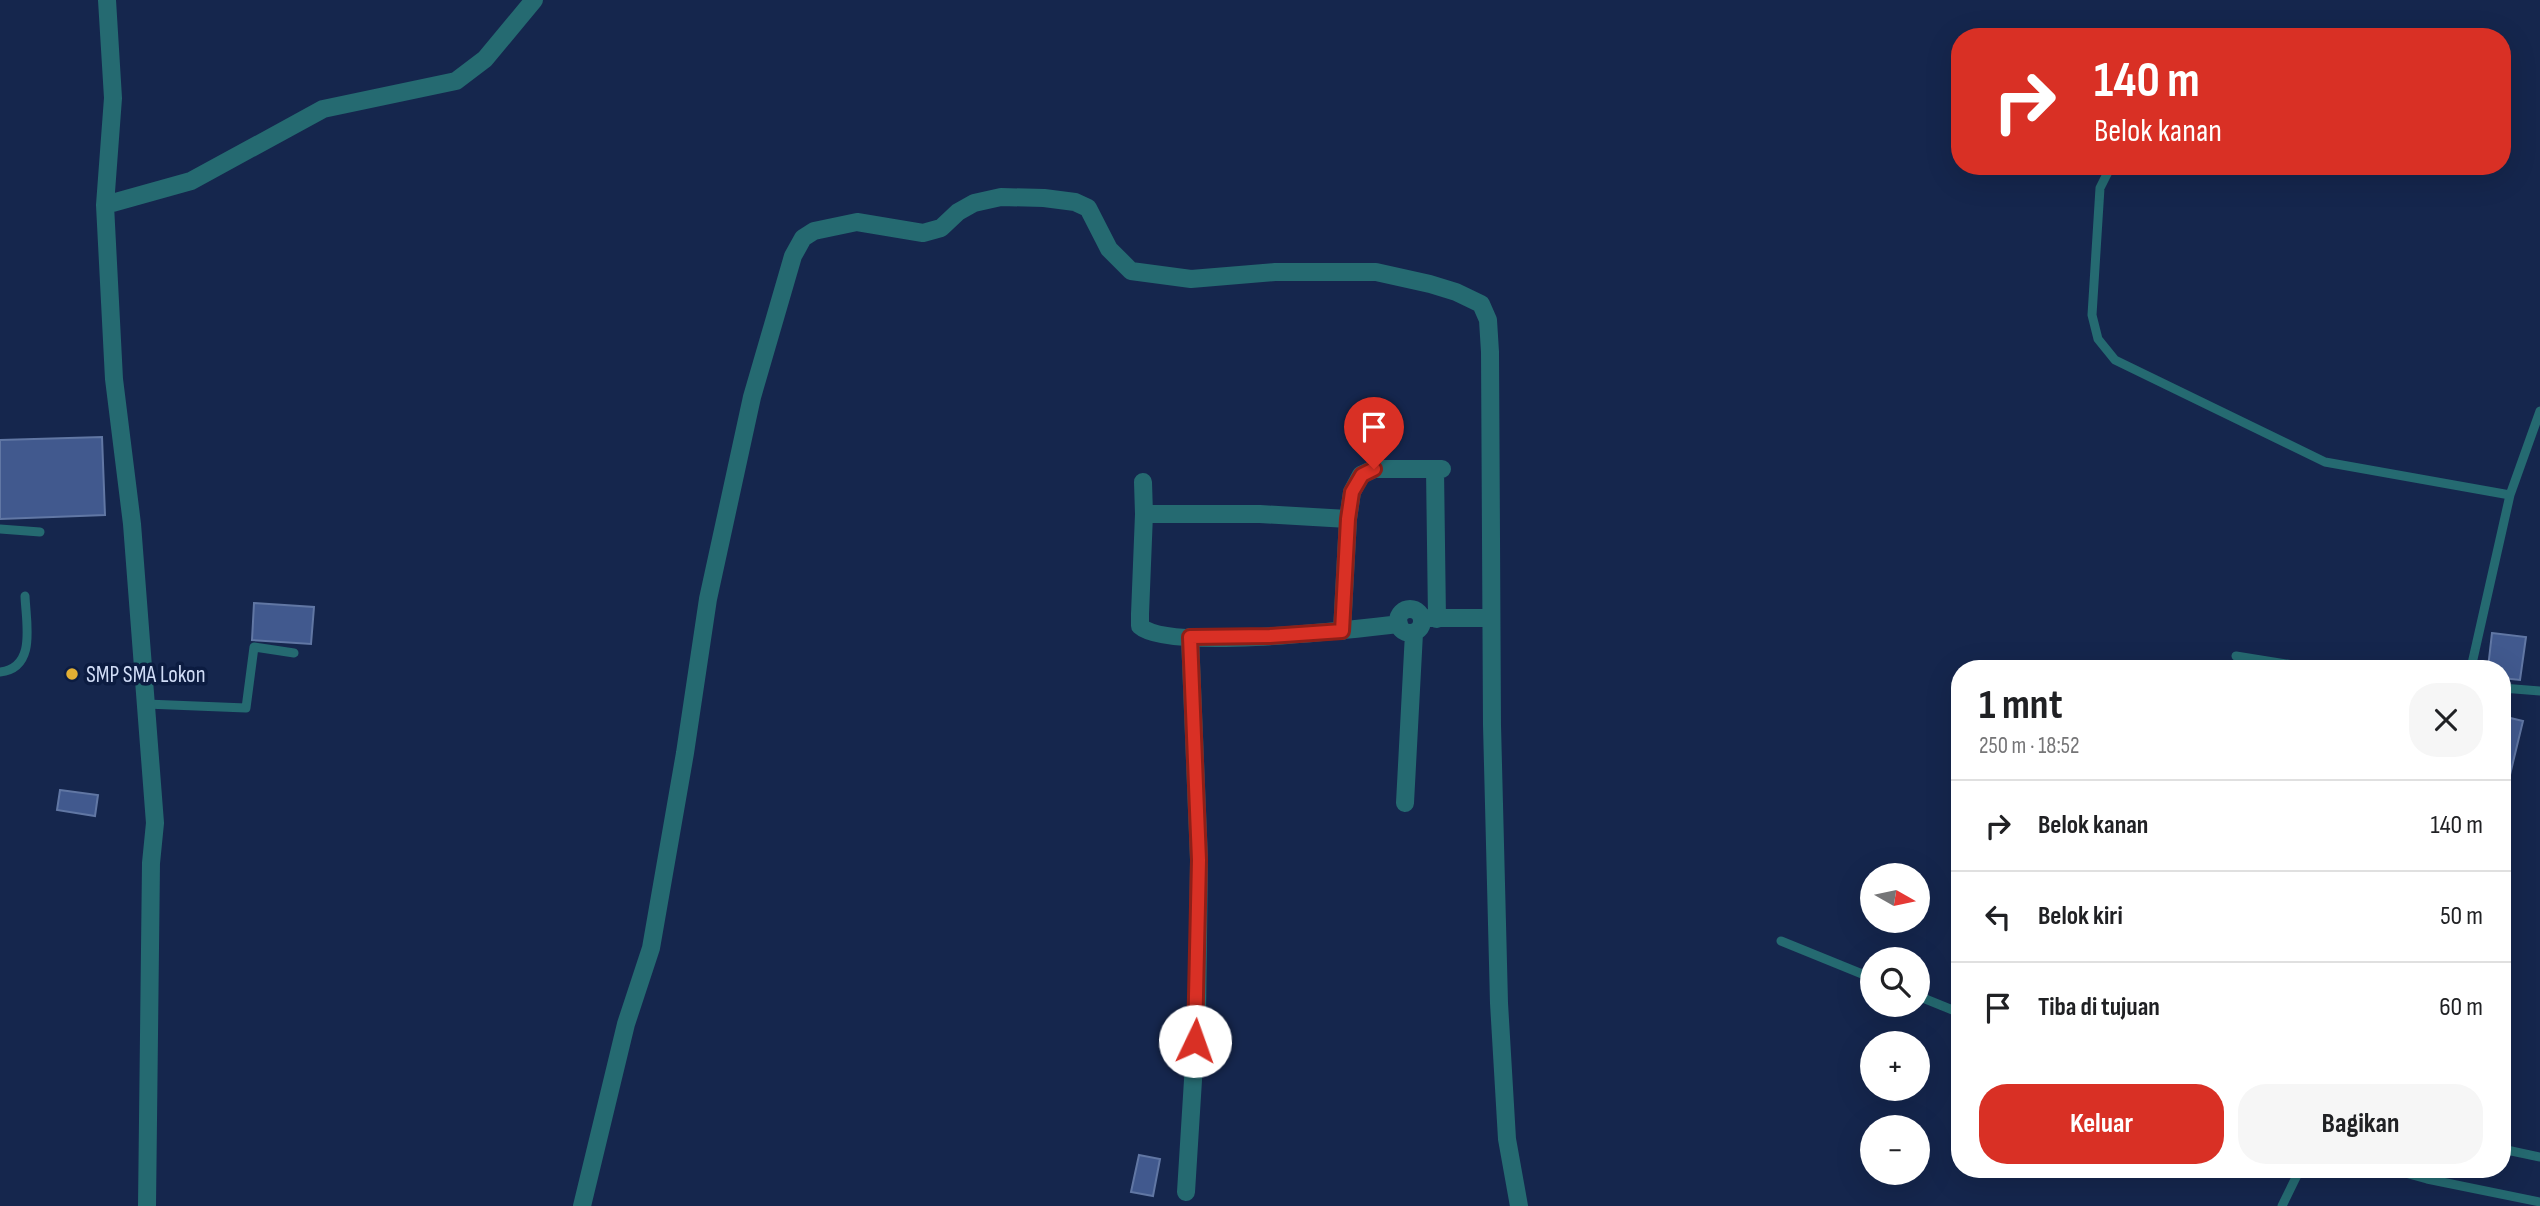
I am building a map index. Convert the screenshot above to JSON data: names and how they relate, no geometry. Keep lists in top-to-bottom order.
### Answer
{
  "places": ["SMP SMA Lokon"],
  "north": "right",
  "page": {
    "turn": ["140 m", "Belok kanan"],
    "heading": ["1 mnt", "250 m · 18:52"],
    "list": [
      {
        "name": "Belok kanan",
        "value": "140 m"
      },
      {
        "name": "Belok kiri",
        "value": "50 m"
      },
      {
        "name": "Tiba di tujuan",
        "value": "60 m"
      }
    ],
    "map_buttons": ["+", "−"],
    "buttons": ["Keluar", "Bagikan"]
  }
}
